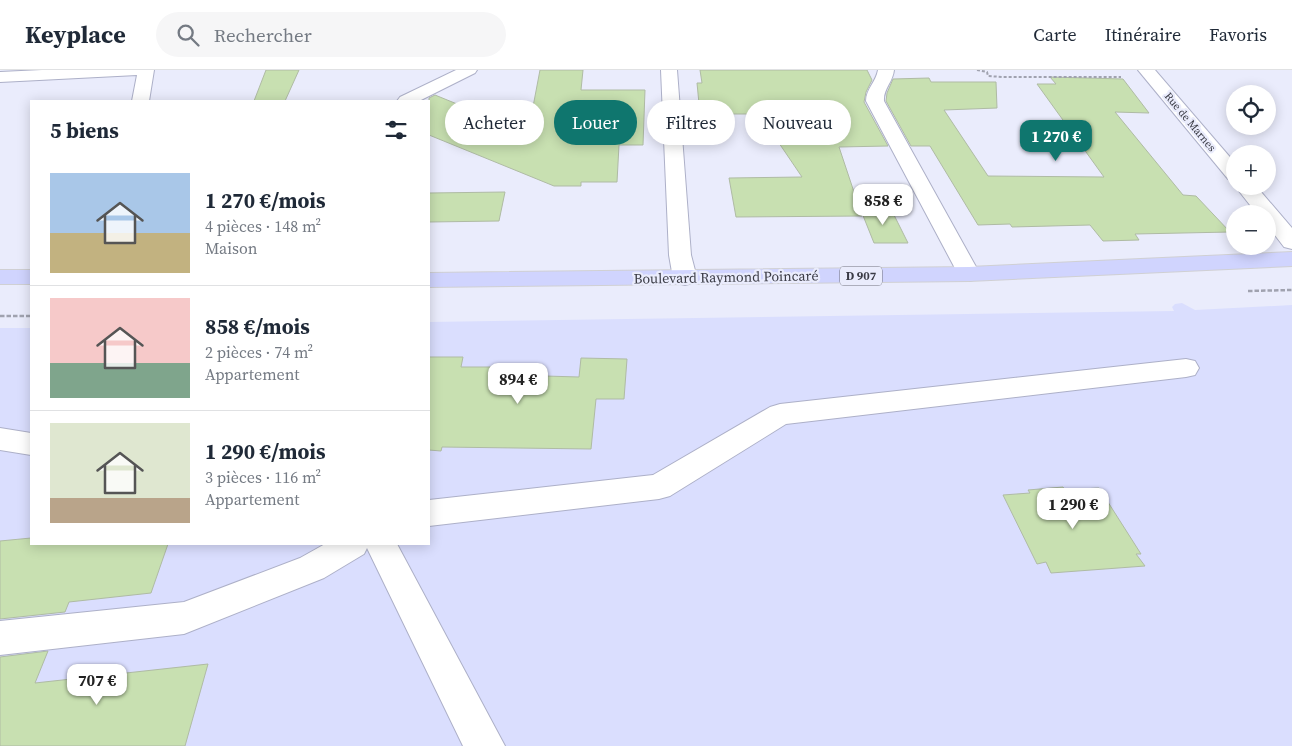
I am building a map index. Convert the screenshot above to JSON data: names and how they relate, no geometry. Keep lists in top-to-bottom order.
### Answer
{
  "streets": {
    "main road": ["D 907", "Boulevard Raymond Poincaré"],
    "street": ["Rue de Marnes"]
  },
  "page": {
    "header": "Keyplace",
    "search": "Rechercher",
    "nav": ["Carte", "Itinéraire", "Favoris"],
    "map_buttons": ["+", "−"],
    "chip": [
      "Acheter",
      "Louer",
      "Filtres",
      "Nouveau"
    ],
    "heading": "5 biens",
    "price": [
      "1 270 €",
      "858 €",
      "894 €",
      "1 290 €",
      "707 €"
    ],
    "list": [
      {
        "name": "1 270 €/mois",
        "note": "4 pièces · 148 m² · Maison"
      },
      {
        "name": "858 €/mois",
        "note": "2 pièces · 74 m² · Appartement"
      },
      {
        "name": "1 290 €/mois",
        "note": "3 pièces · 116 m² · Appartement"
      }
    ]
  }
}
